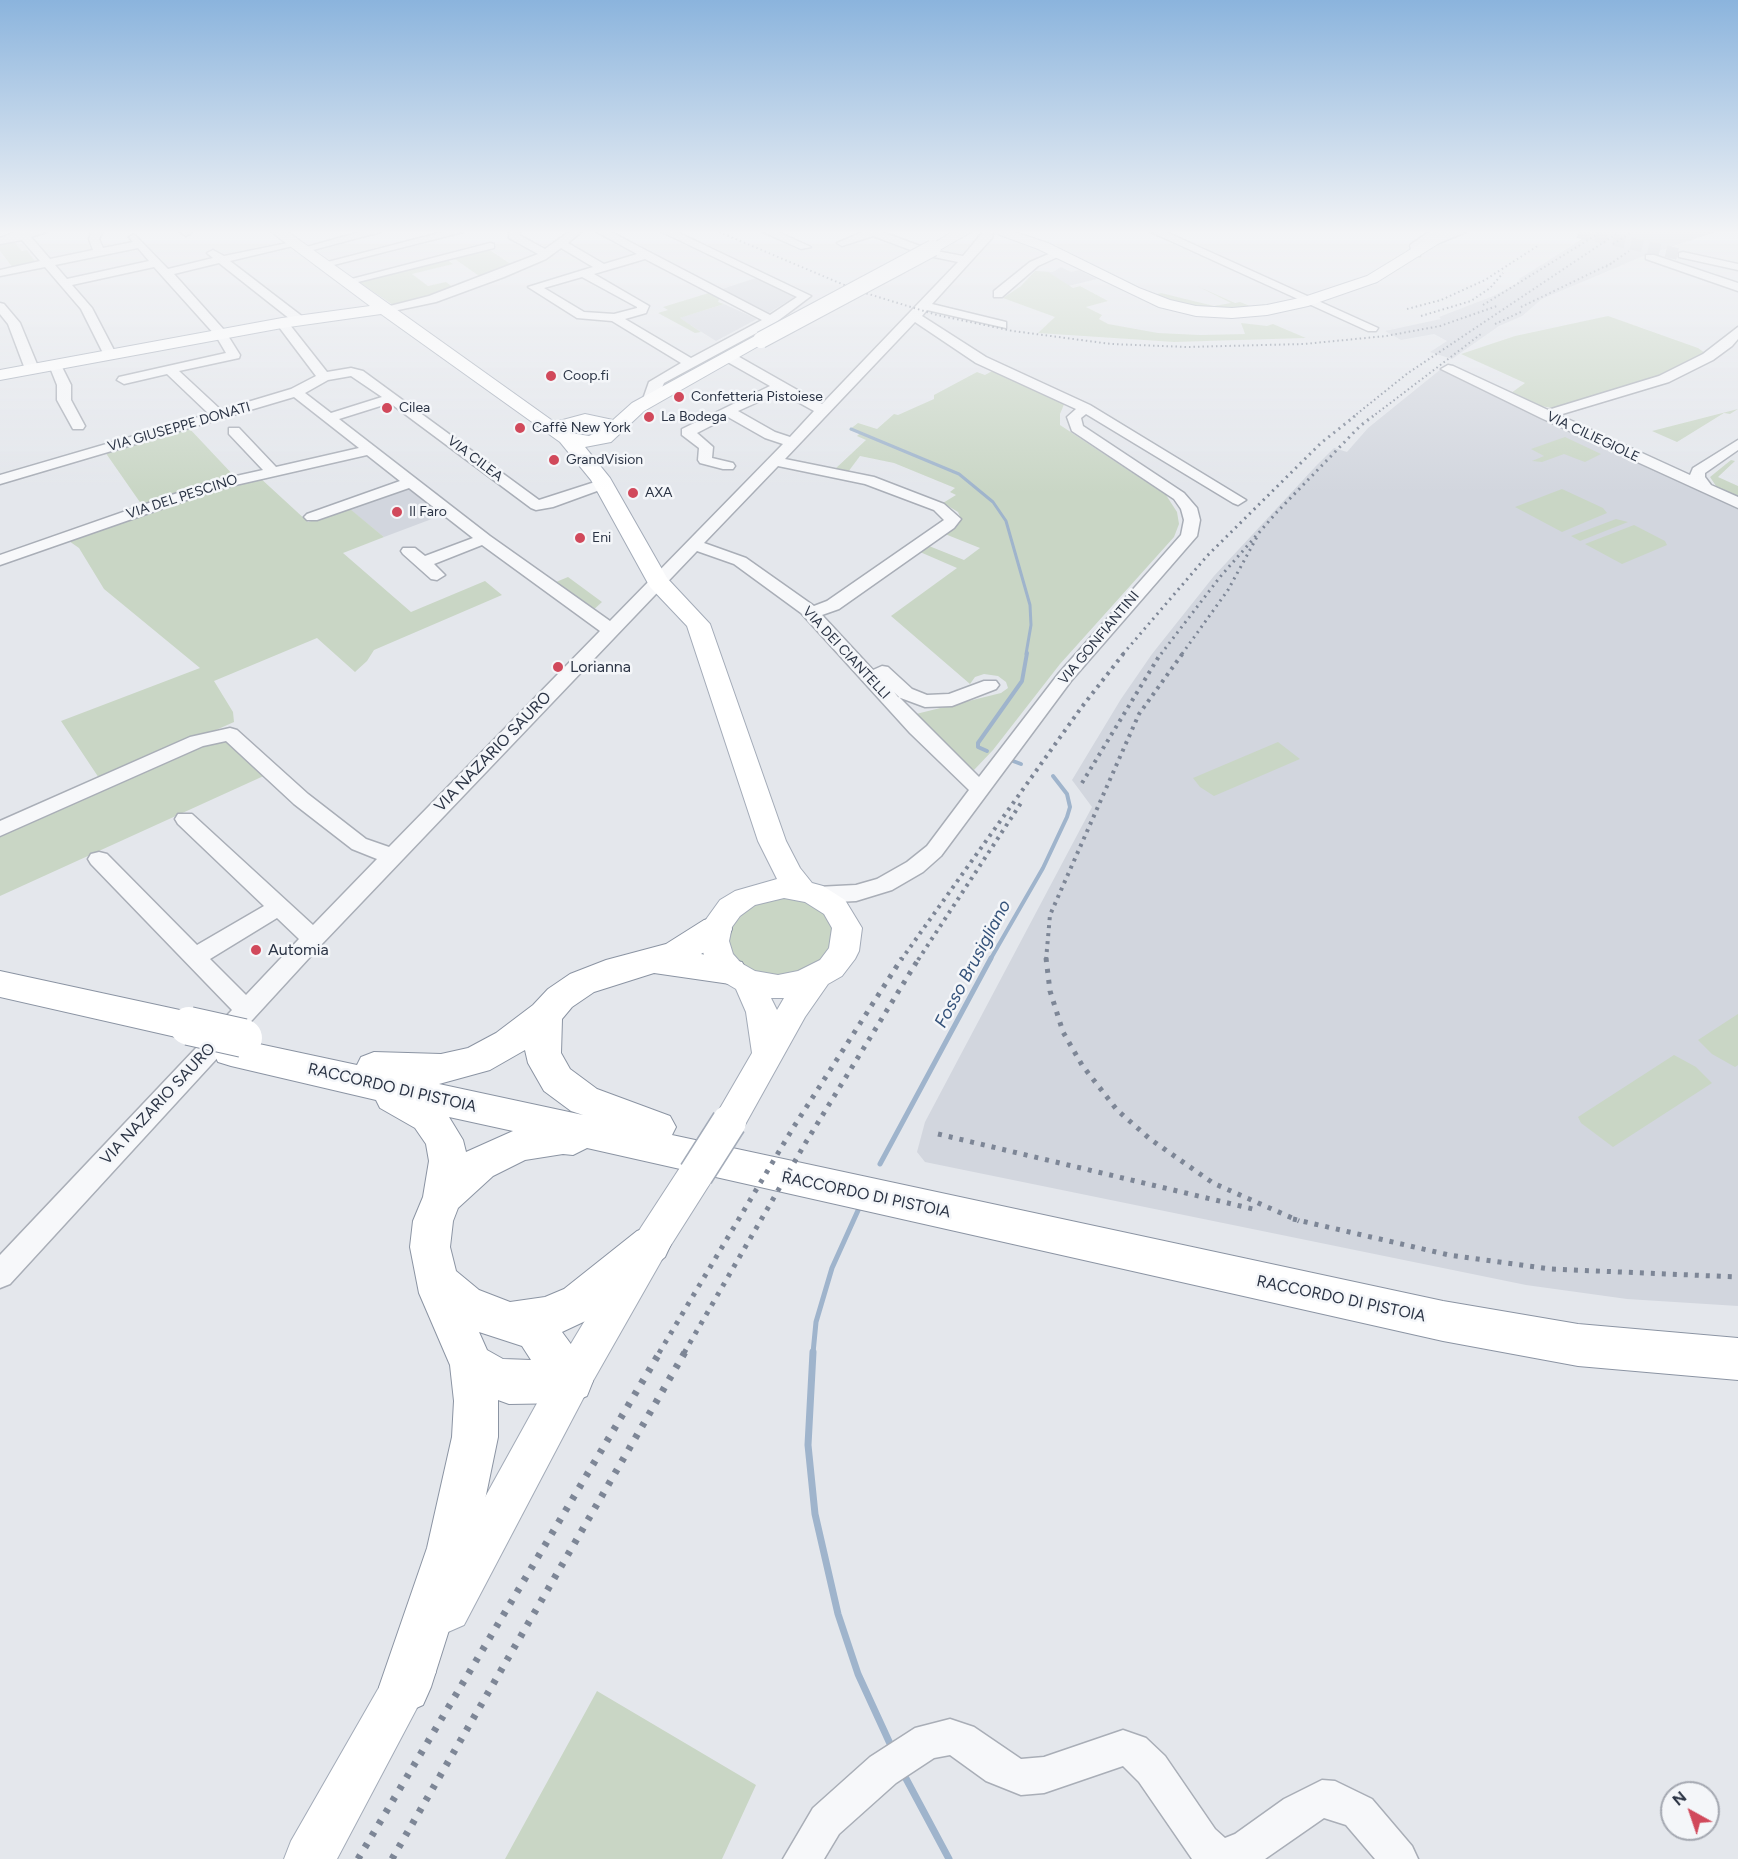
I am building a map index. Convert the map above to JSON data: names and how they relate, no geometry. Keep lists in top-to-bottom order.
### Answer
{
  "streets": {
    "highway": ["RACCORDO DI PISTOIA"],
    "street": [
      "VIA GIUSEPPE DONATI",
      "VIA CILIEGIOLE",
      "VIA CILEA",
      "VIA DEL PESCINO",
      "VIA GONFIANTINI",
      "VIA DEI CIANTELLI",
      "VIA NAZARIO SAURO"
    ]
  },
  "crossings": [
    ["VIA GIUSEPPE DONATI", "VIA CILEA"],
    ["VIA GONFIANTINI", "VIA DEI CIANTELLI"],
    ["VIA DEI CIANTELLI", "VIA NAZARIO SAURO"],
    ["VIA NAZARIO SAURO", "RACCORDO DI PISTOIA"]
  ],
  "water": ["Fosso Brusigliano"],
  "places": [
    "Coop.fi",
    "Confetteria Pistoiese",
    "Cilea",
    "La Bodega",
    "Caffè New York",
    "GrandVision",
    "AXA",
    "Il Faro",
    "Eni",
    "Lorianna",
    "Automia"
  ],
  "north": "top left"
}
